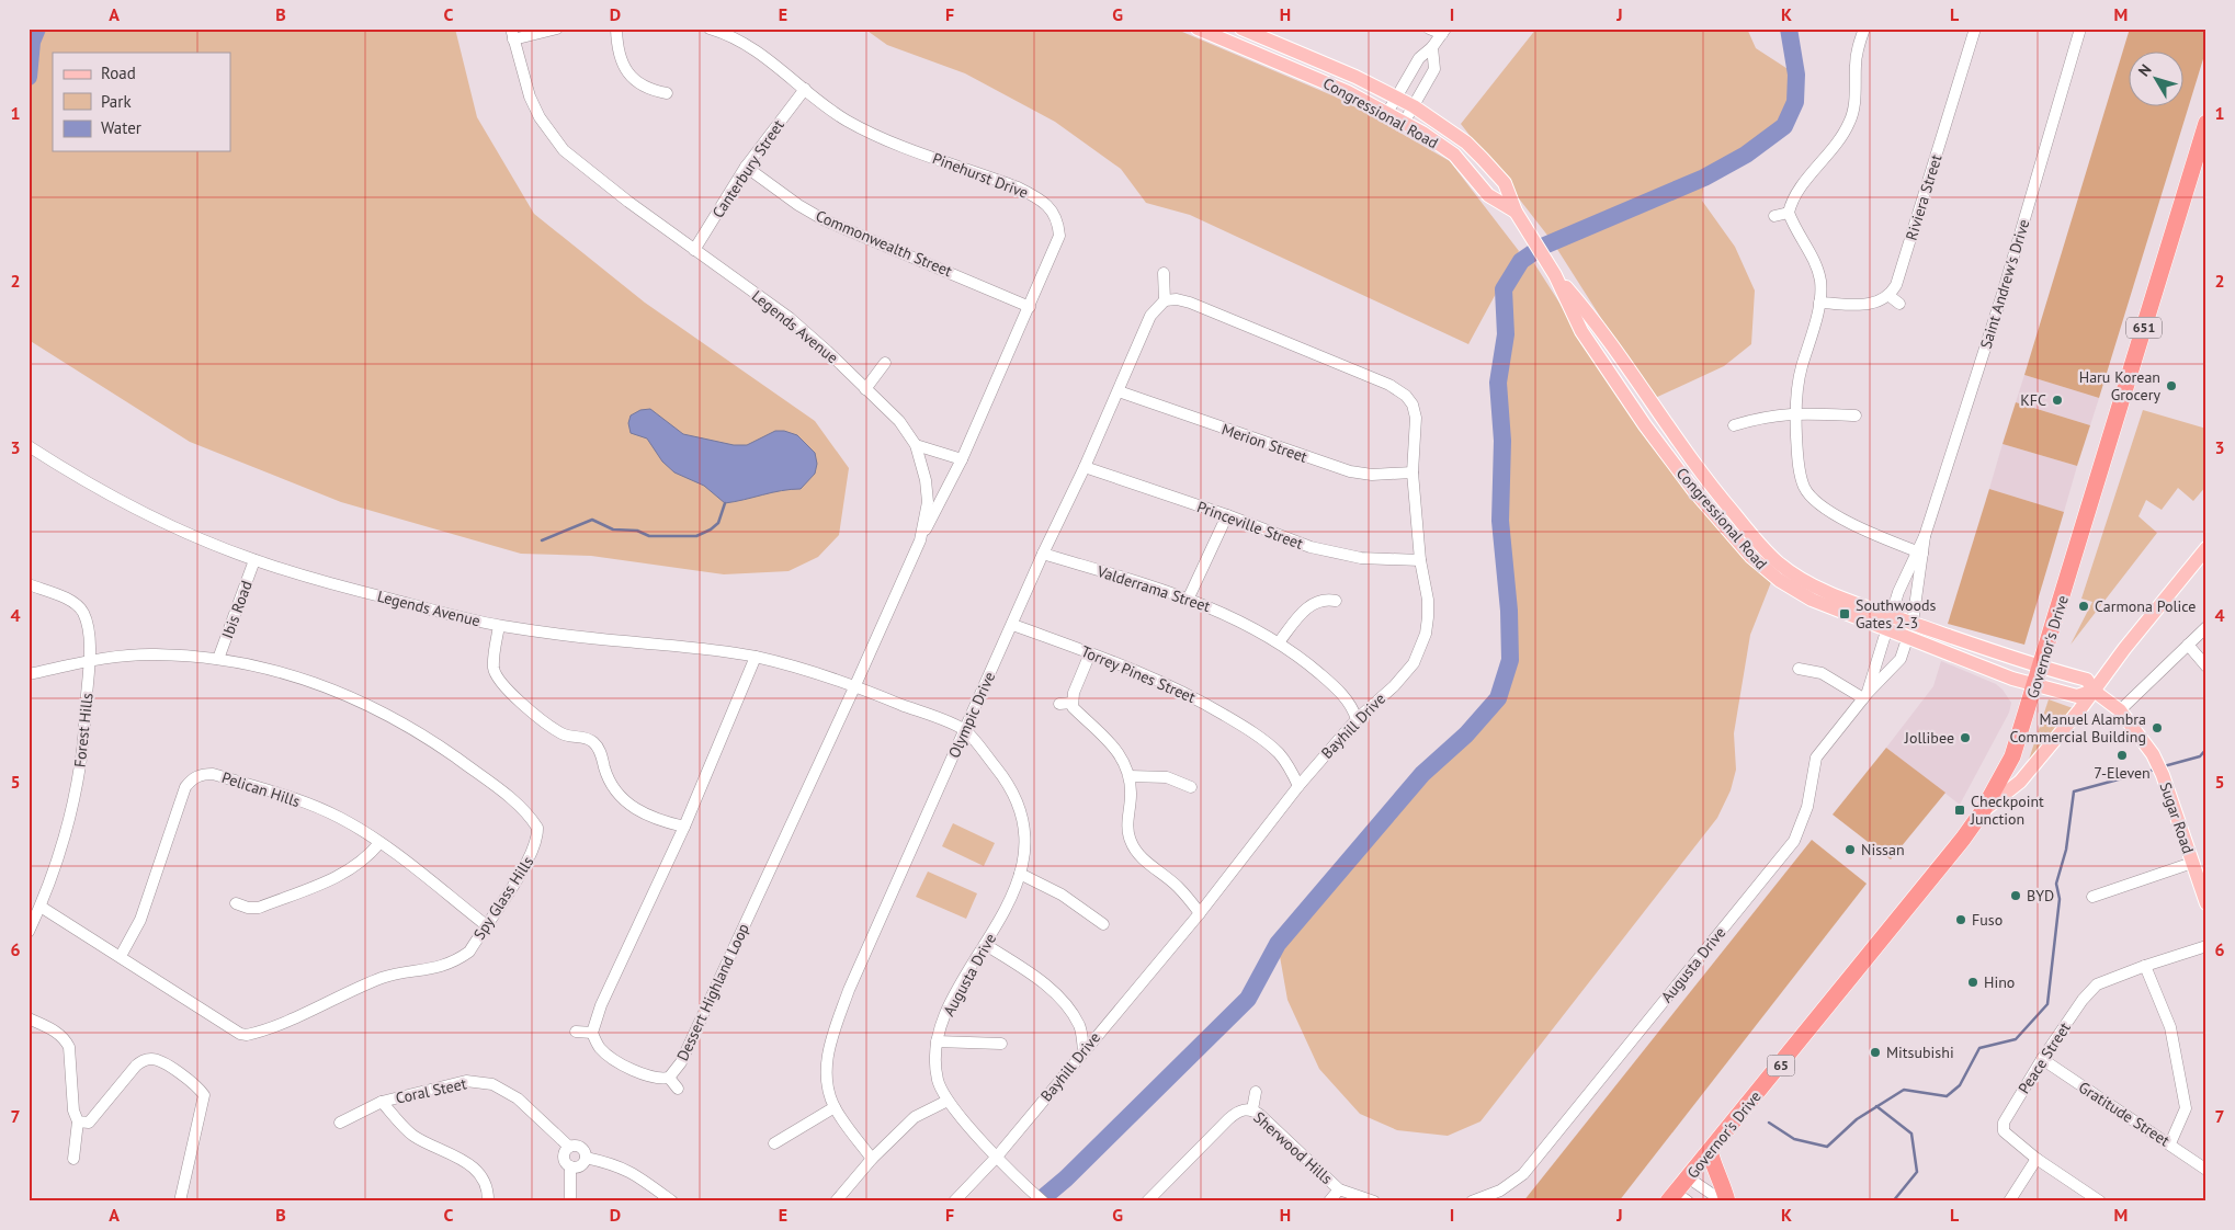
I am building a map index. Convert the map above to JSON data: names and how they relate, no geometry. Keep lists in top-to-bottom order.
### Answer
{
  "streets": {
    "highway": ["651", "Governor's Drive", "65"],
    "main road": ["Congressional Road", "Sugar Road"],
    "street": [
      "Canterbury Street",
      "Pinehurst Drive",
      "Riviera Street",
      "Commonwealth Street",
      "Saint Andrew's Drive",
      "Legends Avenue",
      "Merion Street",
      "Princeville Street",
      "Valderrama Street",
      "Ibis Road",
      "Torrey Pines Street",
      "Olympic Drive",
      "Bayhill Drive",
      "Forest Hills",
      "Pelican Hills",
      "Spy Glass Hills",
      "Augusta Drive",
      "Dessert Highland Loop",
      "Peace Street",
      "Coral Steet",
      "Gratitude Street",
      "Sherwood Hills"
    ]
  },
  "crossings": [
    ["Congressional Road", "Saint Andrew's Drive"],
    ["Congressional Road", "Governor's Drive"],
    ["Congressional Road", "Sugar Road"],
    ["Congressional Road", "Augusta Drive"],
    ["Canterbury Street", "Pinehurst Drive"],
    ["Canterbury Street", "Commonwealth Street"],
    ["Canterbury Street", "Legends Avenue"],
    ["Pinehurst Drive", "Commonwealth Street"],
    ["Pinehurst Drive", "Legends Avenue"],
    ["Saint Andrew's Drive", "Augusta Drive"],
    ["Legends Avenue", "Ibis Road"],
    ["Legends Avenue", "Olympic Drive"],
    ["Legends Avenue", "Augusta Drive"],
    ["Legends Avenue", "Dessert Highland Loop"],
    ["Merion Street", "Olympic Drive"],
    ["Merion Street", "Bayhill Drive"],
    ["Princeville Street", "Olympic Drive"],
    ["Princeville Street", "Bayhill Drive"],
    ["Valderrama Street", "Olympic Drive"],
    ["Valderrama Street", "Bayhill Drive"],
    ["Ibis Road", "Spy Glass Hills"],
    ["Governor's Drive", "Sugar Road"],
    ["Governor's Drive", "65"],
    ["Torrey Pines Street", "Olympic Drive"],
    ["Torrey Pines Street", "Bayhill Drive"],
    ["Olympic Drive", "Bayhill Drive"],
    ["Olympic Drive", "Augusta Drive"],
    ["Bayhill Drive", "Augusta Drive"],
    ["Forest Hills", "Spy Glass Hills"],
    ["Pelican Hills", "Spy Glass Hills"],
    ["Sugar Road", "65"],
    ["Peace Street", "Gratitude Street"]
  ],
  "places": {
    "other": [
      "Haru Korean Grocery",
      "KFC",
      "Carmona Police",
      "Manuel Alambra Commercial Building",
      "Jollibee",
      "7-Eleven",
      "Nissan",
      "BYD",
      "Fuso",
      "Hino",
      "Mitsubishi"
    ],
    "transit": ["Southwoods Gates 2-3", "Checkpoint Junction"]
  },
  "legend": ["Road", "Park", "Water"],
  "north": "top left",
  "grid": {
    "columns": [
      "A",
      "B",
      "C",
      "D",
      "E",
      "F",
      "G",
      "H",
      "I",
      "J",
      "K",
      "L",
      "M"
    ],
    "rows": [
      "1",
      "2",
      "3",
      "4",
      "5",
      "6",
      "7"
    ]
  }
}
